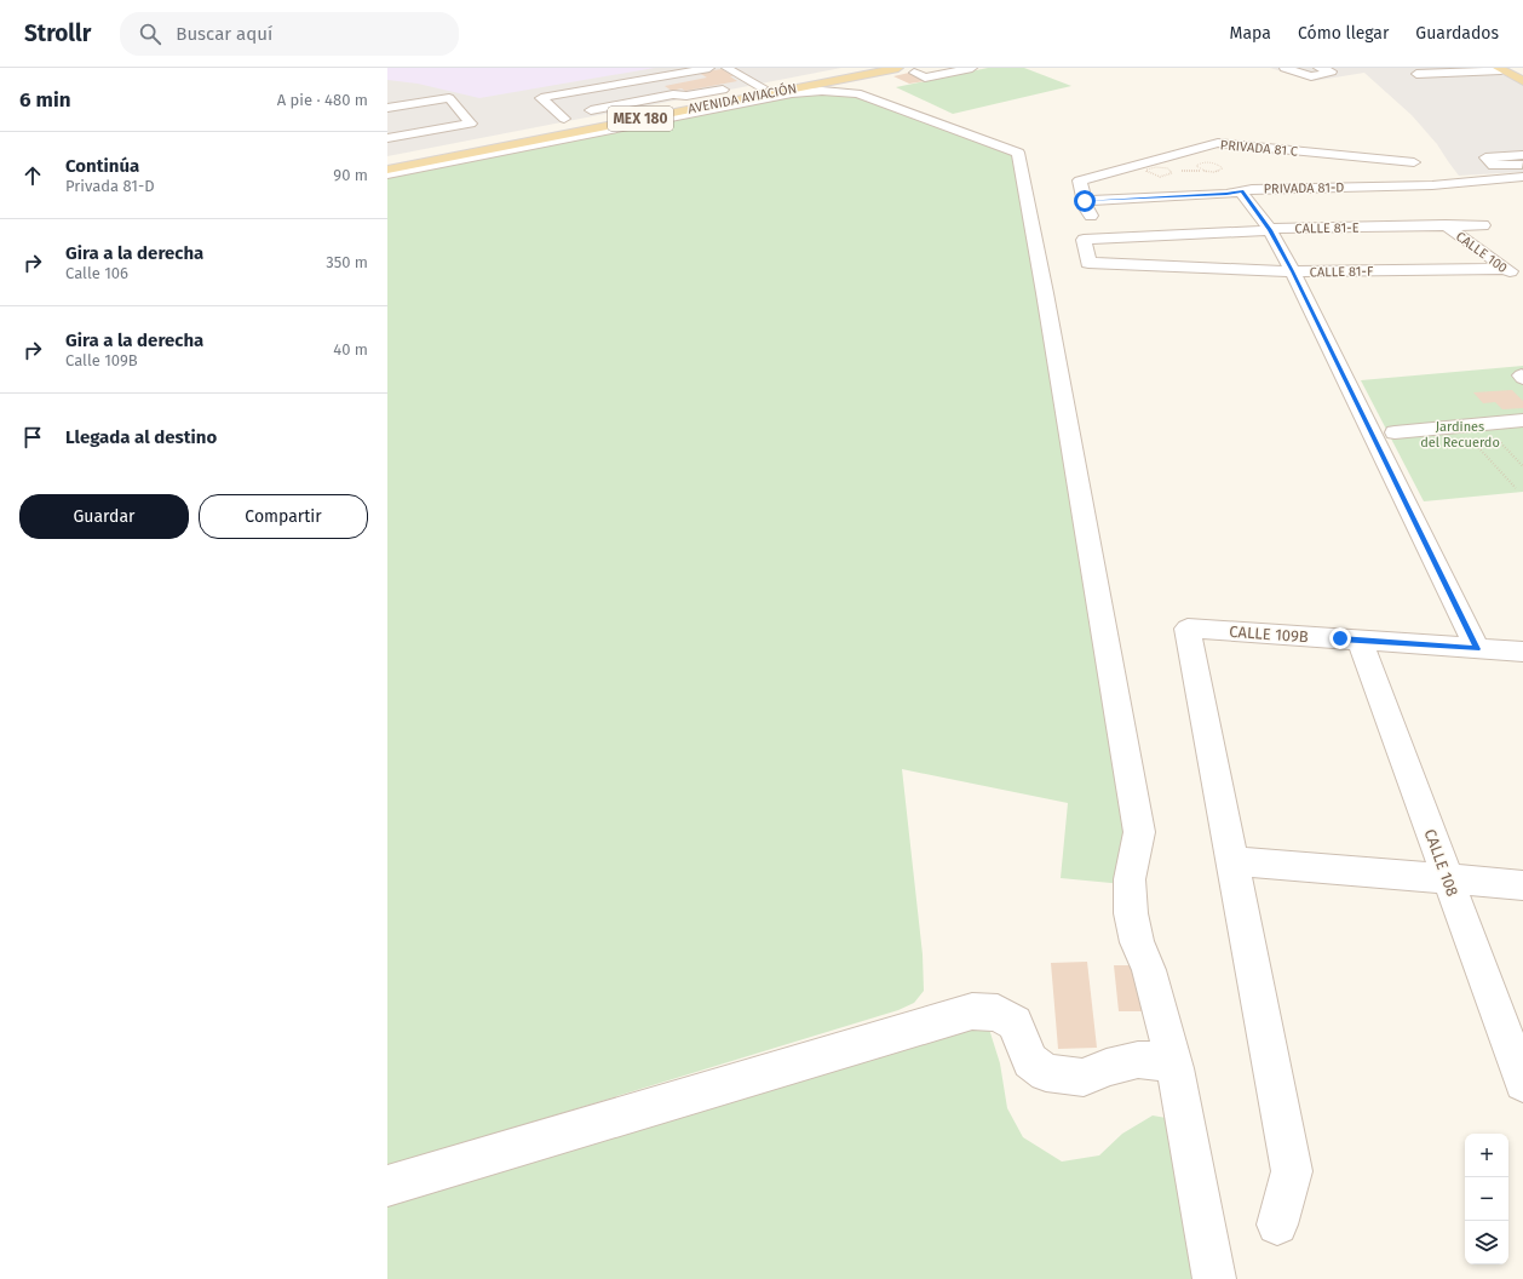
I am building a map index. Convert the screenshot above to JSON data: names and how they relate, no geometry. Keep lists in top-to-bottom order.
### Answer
{
  "streets": {
    "main road": ["AVENIDA AVIACIÓN", "MEX 180"],
    "street": [
      "PRIVADA 81 C",
      "PRIVADA 81-D",
      "CALLE 81-E",
      "CALLE 100",
      "CALLE 81-F",
      "CALLE 109B",
      "CALLE 108"
    ]
  },
  "crossings": [
    ["PRIVADA 81 C", "PRIVADA 81-D"],
    ["CALLE 81-E", "CALLE 100"],
    ["CALLE 81-E", "CALLE 81-F"],
    ["CALLE 100", "CALLE 81-F"],
    ["CALLE 109B", "CALLE 108"]
  ],
  "parks": ["Jardines del Recuerdo"],
  "page": {
    "header": "Strollr",
    "search": "Buscar aquí",
    "nav": ["Mapa", "Cómo llegar", "Guardados"],
    "heading": ["6 min", "A pie · 480 m"],
    "list": [
      ["Continúa", "Privada 81-D", "90 m"],
      ["Gira a la derecha", "Calle 106", "350 m"],
      ["Gira a la derecha", "Calle 109B", "40 m"],
      "Llegada al destino"
    ],
    "buttons": ["Guardar", "Compartir"],
    "map_buttons": ["+", "−"]
  }
}
